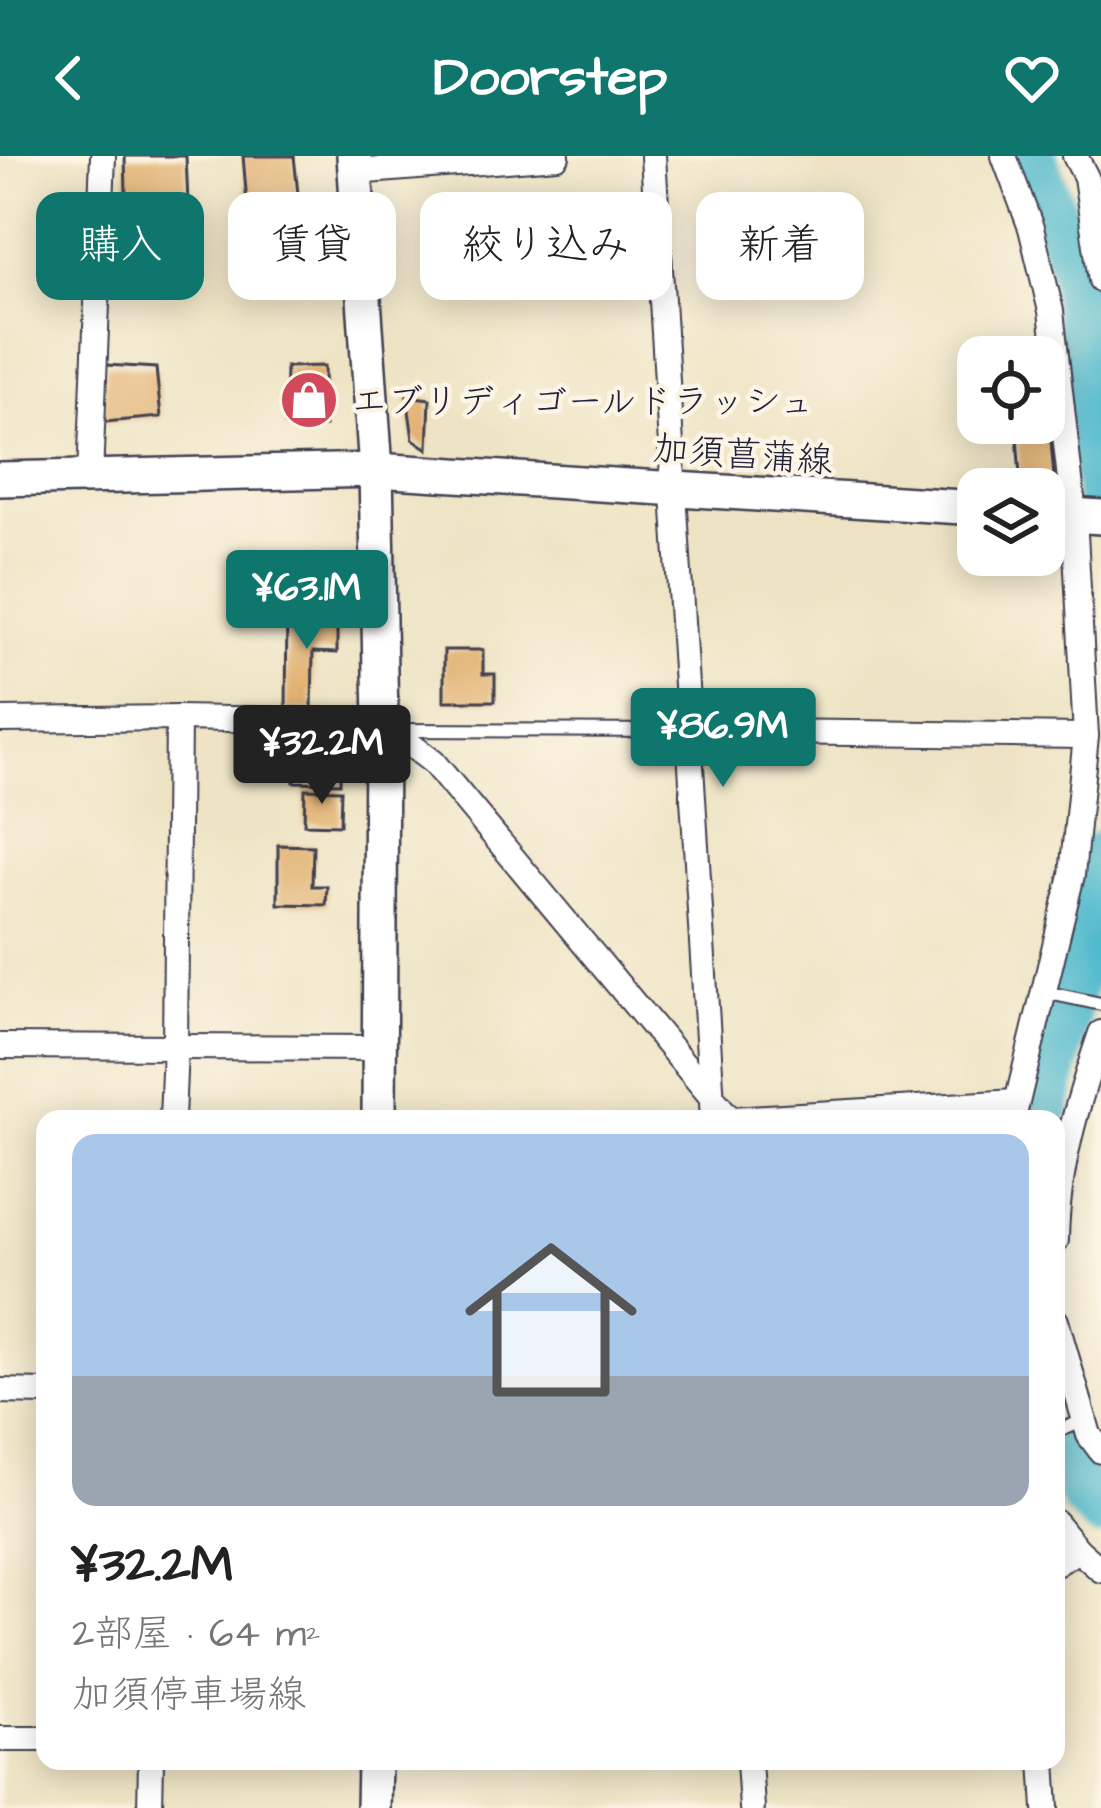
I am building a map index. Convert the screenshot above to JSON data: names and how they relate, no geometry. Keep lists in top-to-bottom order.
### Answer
{
  "streets": {
    "main road": ["加須菖蒲線"]
  },
  "places": {
    "shop": ["エブリディゴールドラッシュ"]
  },
  "page": {
    "header": "Doorstep",
    "chip": [
      "購入",
      "賃貸",
      "絞り込み",
      "新着"
    ],
    "price": ["¥63.1M", "¥86.9M", "¥32.2M"],
    "list": [
      {
        "name": "¥32.2M",
        "note": "2部屋 · 64 m² · 加須停車場線"
      }
    ]
  }
}
